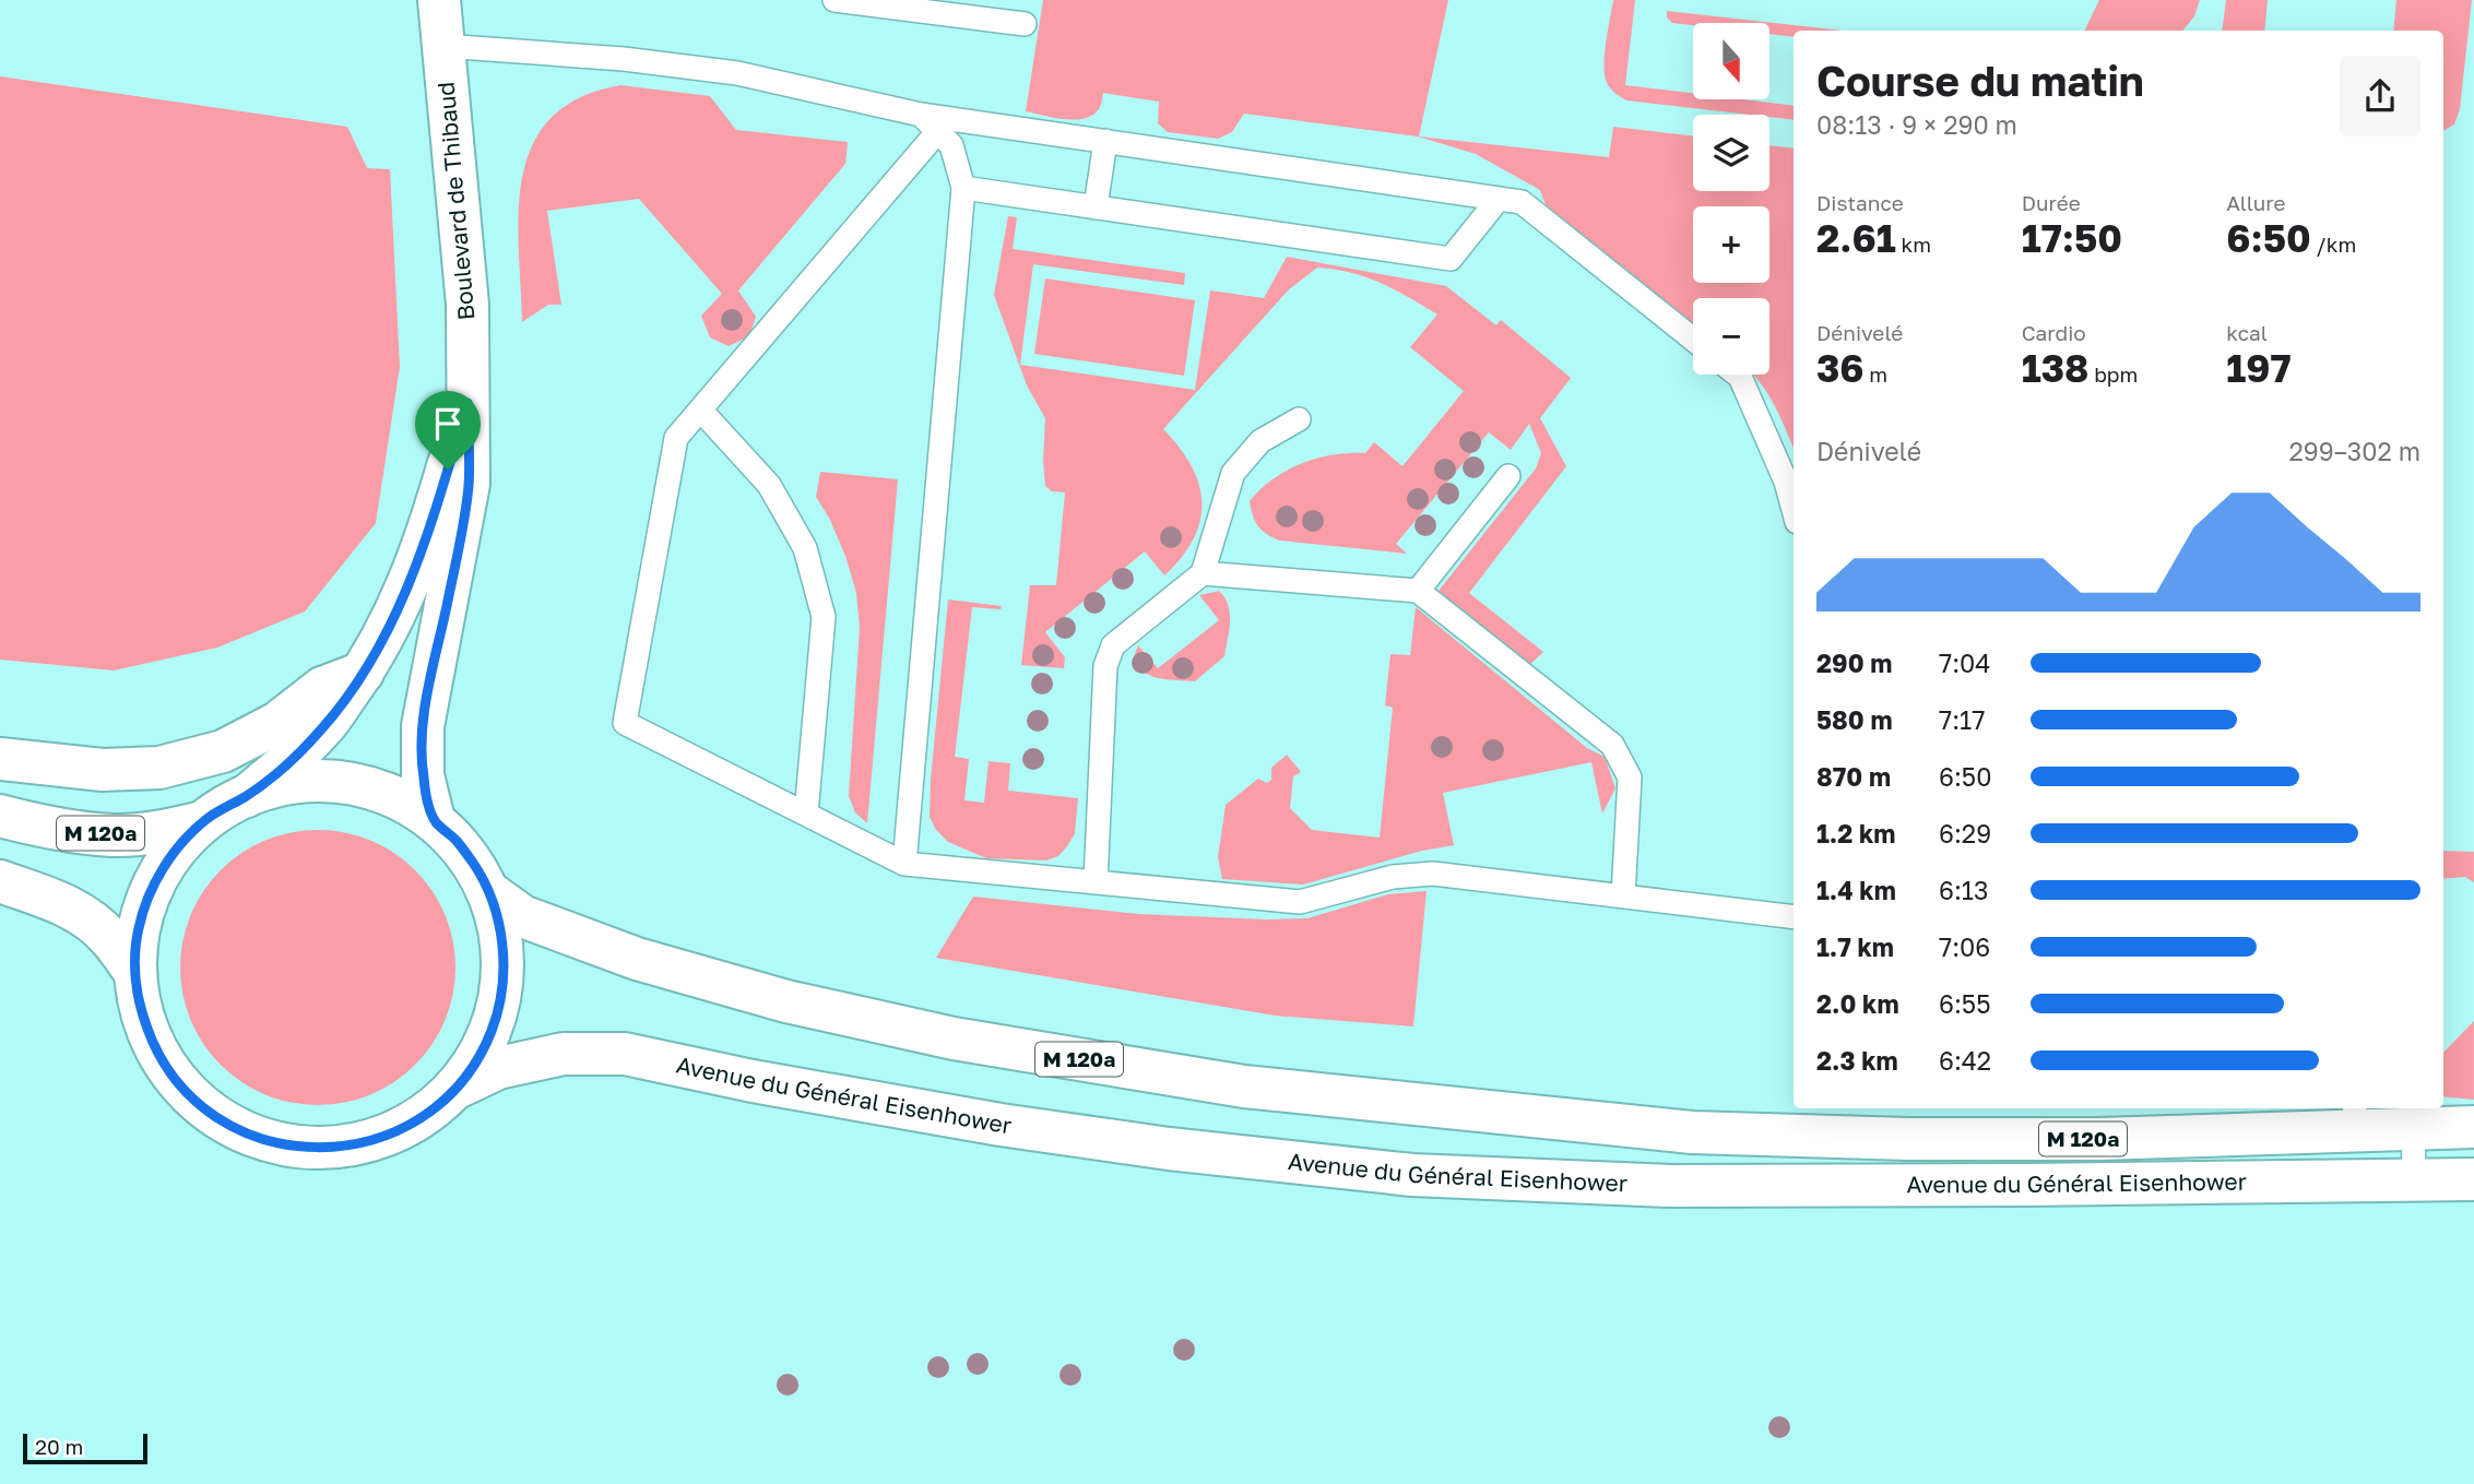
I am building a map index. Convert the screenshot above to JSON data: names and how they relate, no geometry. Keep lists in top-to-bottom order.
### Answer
{
  "streets": {
    "main road": ["Boulevard de Thibaud", "M 120a", "Avenue du Général Eisenhower"]
  },
  "scale_bar": "20 m",
  "north": "bottom",
  "page": {
    "map_buttons": ["+", "−"],
    "heading": ["Course du matin", "08:13 · 9 × 290 m"],
    "stats": [
      ["Distance", "2.61 km"],
      ["Durée", "17:50"],
      ["Allure", "6:50 /km"],
      ["Dénivelé", "36 m"],
      ["Cardio", "138 bpm"],
      ["kcal", "197"]
    ],
    "chart": ["Dénivelé", "299–302 m"],
    "list": [
      {
        "name": "290 m",
        "note": "7:04"
      },
      {
        "name": "580 m",
        "note": "7:17"
      },
      {
        "name": "870 m",
        "note": "6:50"
      },
      {
        "name": "1.2 km",
        "note": "6:29"
      },
      {
        "name": "1.4 km",
        "note": "6:13"
      },
      {
        "name": "1.7 km",
        "note": "7:06"
      },
      {
        "name": "2.0 km",
        "note": "6:55"
      },
      {
        "name": "2.3 km",
        "note": "6:42"
      }
    ],
    "scale": "20 m"
  }
}
